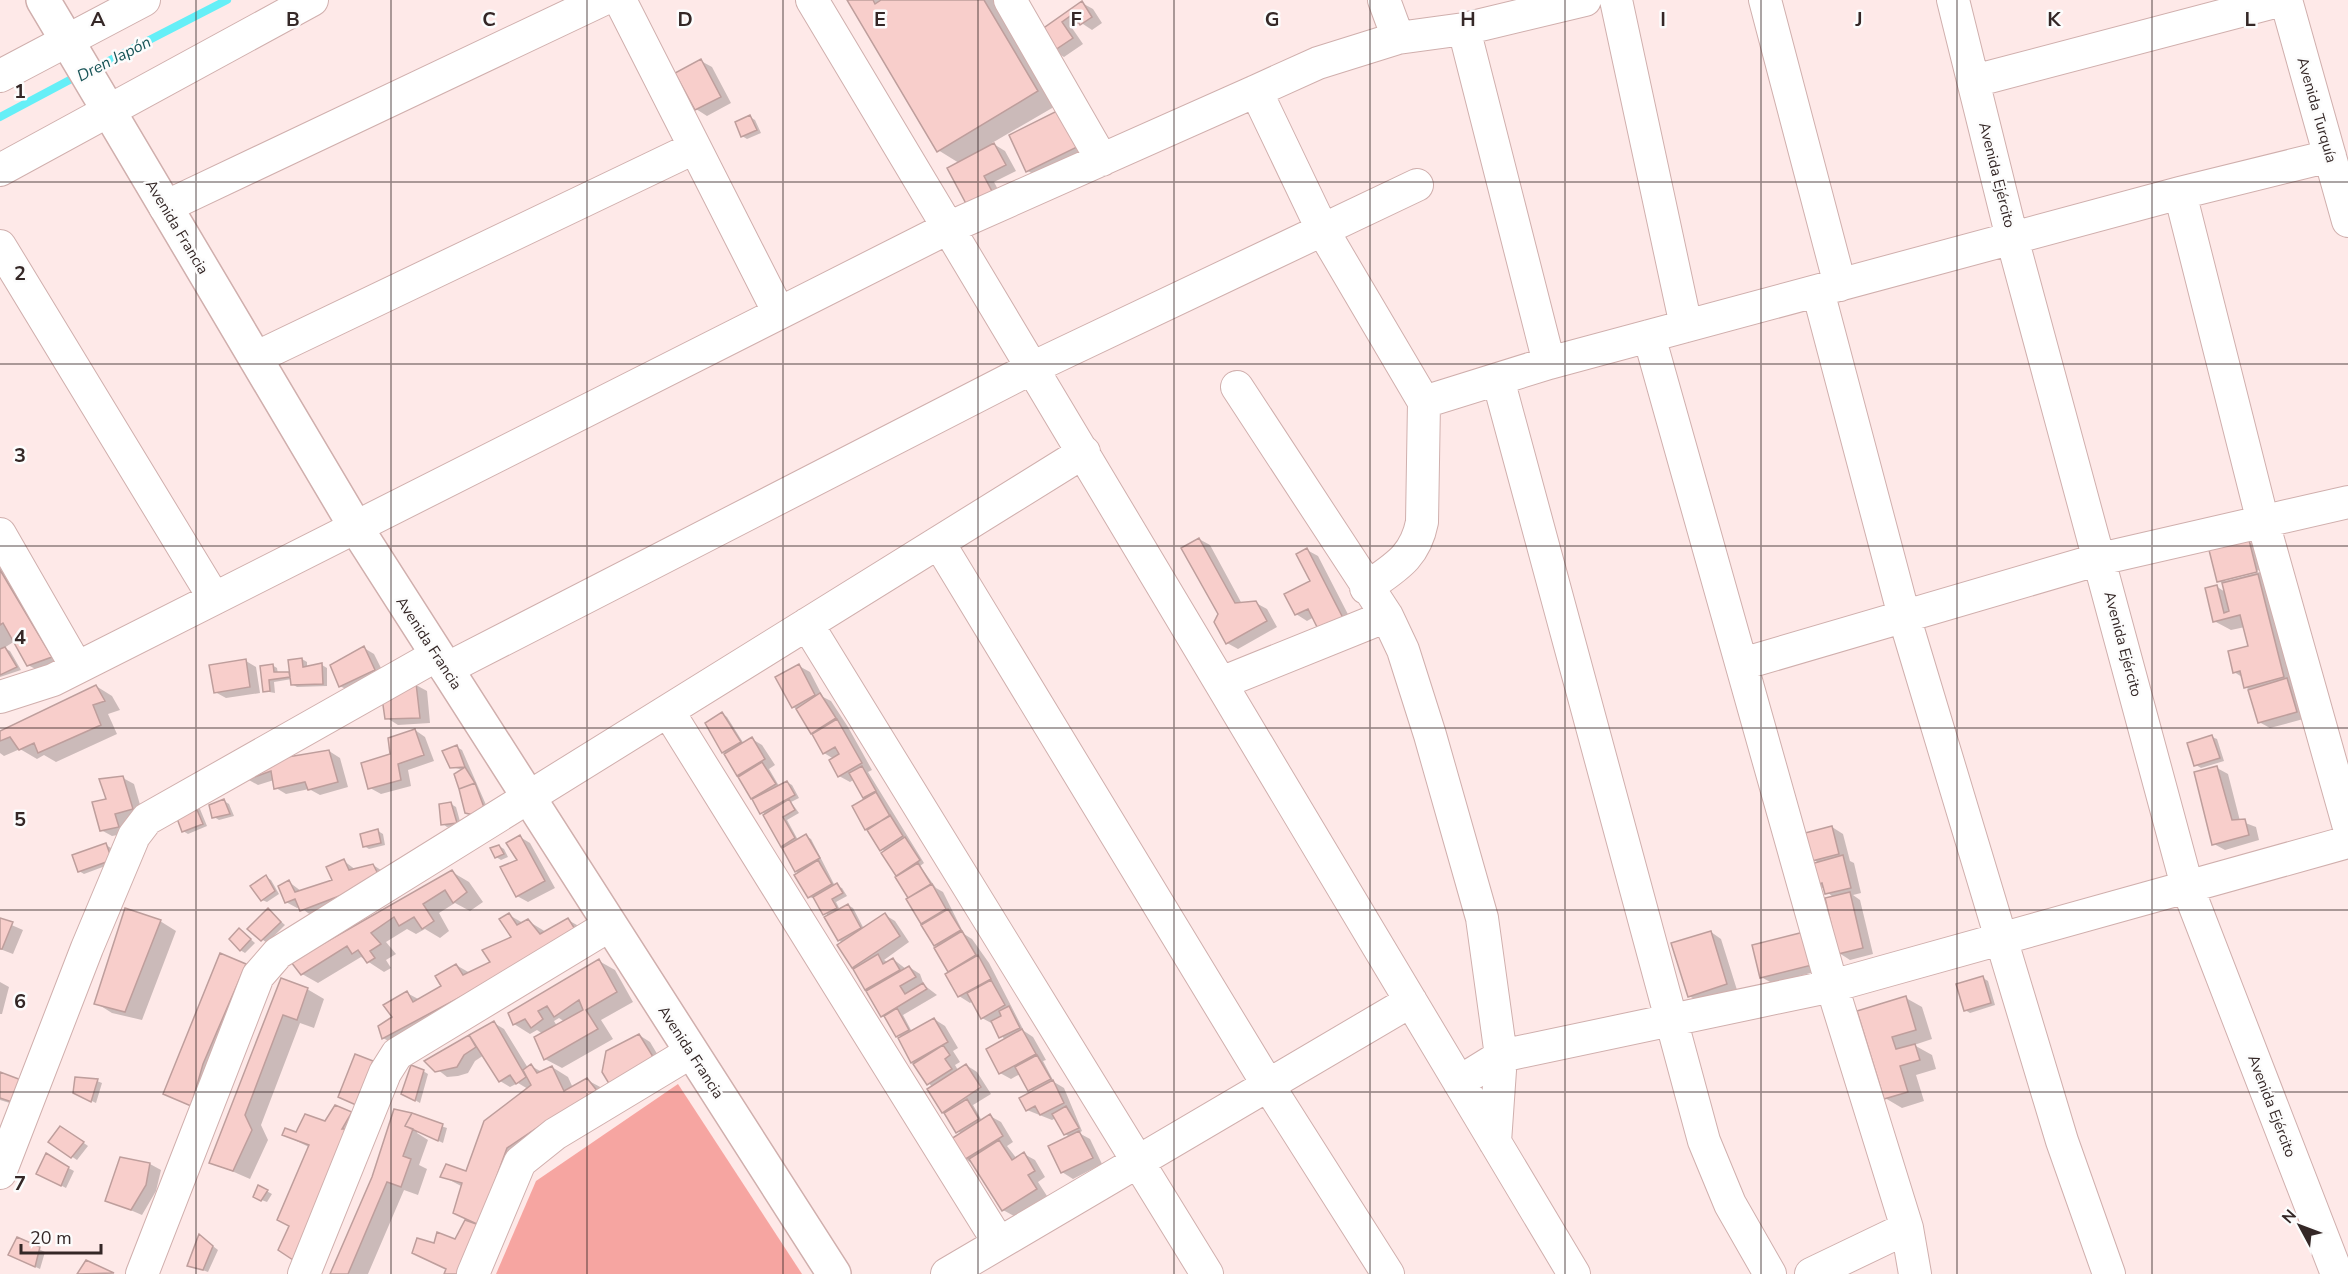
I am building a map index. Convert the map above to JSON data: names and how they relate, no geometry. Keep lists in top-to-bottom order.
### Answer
{
  "streets": {
    "street": ["Avenida Turquía", "Avenida Ejército", "Avenida Francia"]
  },
  "water": ["Dren Japón"],
  "scale_bar": "20 m",
  "north": "top left",
  "grid": {
    "columns": [
      "A",
      "B",
      "C",
      "D",
      "E",
      "F",
      "G",
      "H",
      "I",
      "J",
      "K",
      "L"
    ],
    "rows": [
      "1",
      "2",
      "3",
      "4",
      "5",
      "6",
      "7"
    ]
  }
}
